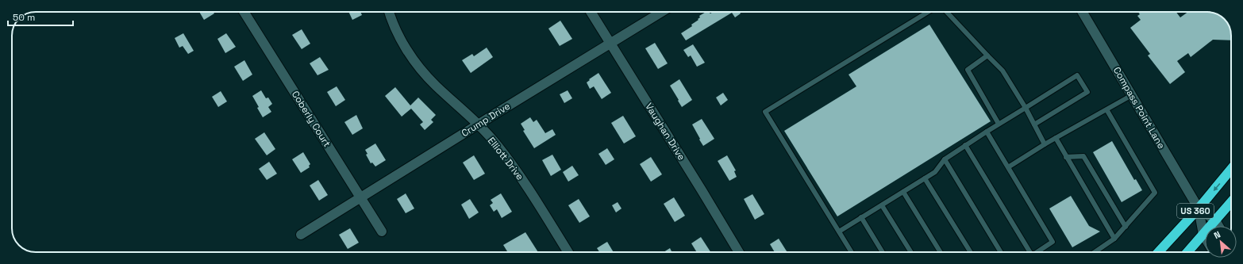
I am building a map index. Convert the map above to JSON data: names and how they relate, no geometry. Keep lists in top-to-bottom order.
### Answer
{
  "streets": {
    "highway": ["US 360"],
    "street": [
      "Compass Point Lane",
      "Coberly Court",
      "Crump Drive",
      "Vaughan Drive",
      "Elliott Drive"
    ]
  },
  "crossings": [
    ["Compass Point Lane", "US 360"],
    ["Coberly Court", "Crump Drive"],
    ["Crump Drive", "Vaughan Drive"],
    ["Crump Drive", "Elliott Drive"]
  ],
  "scale_bar": "50 m",
  "north": "top left"
}
